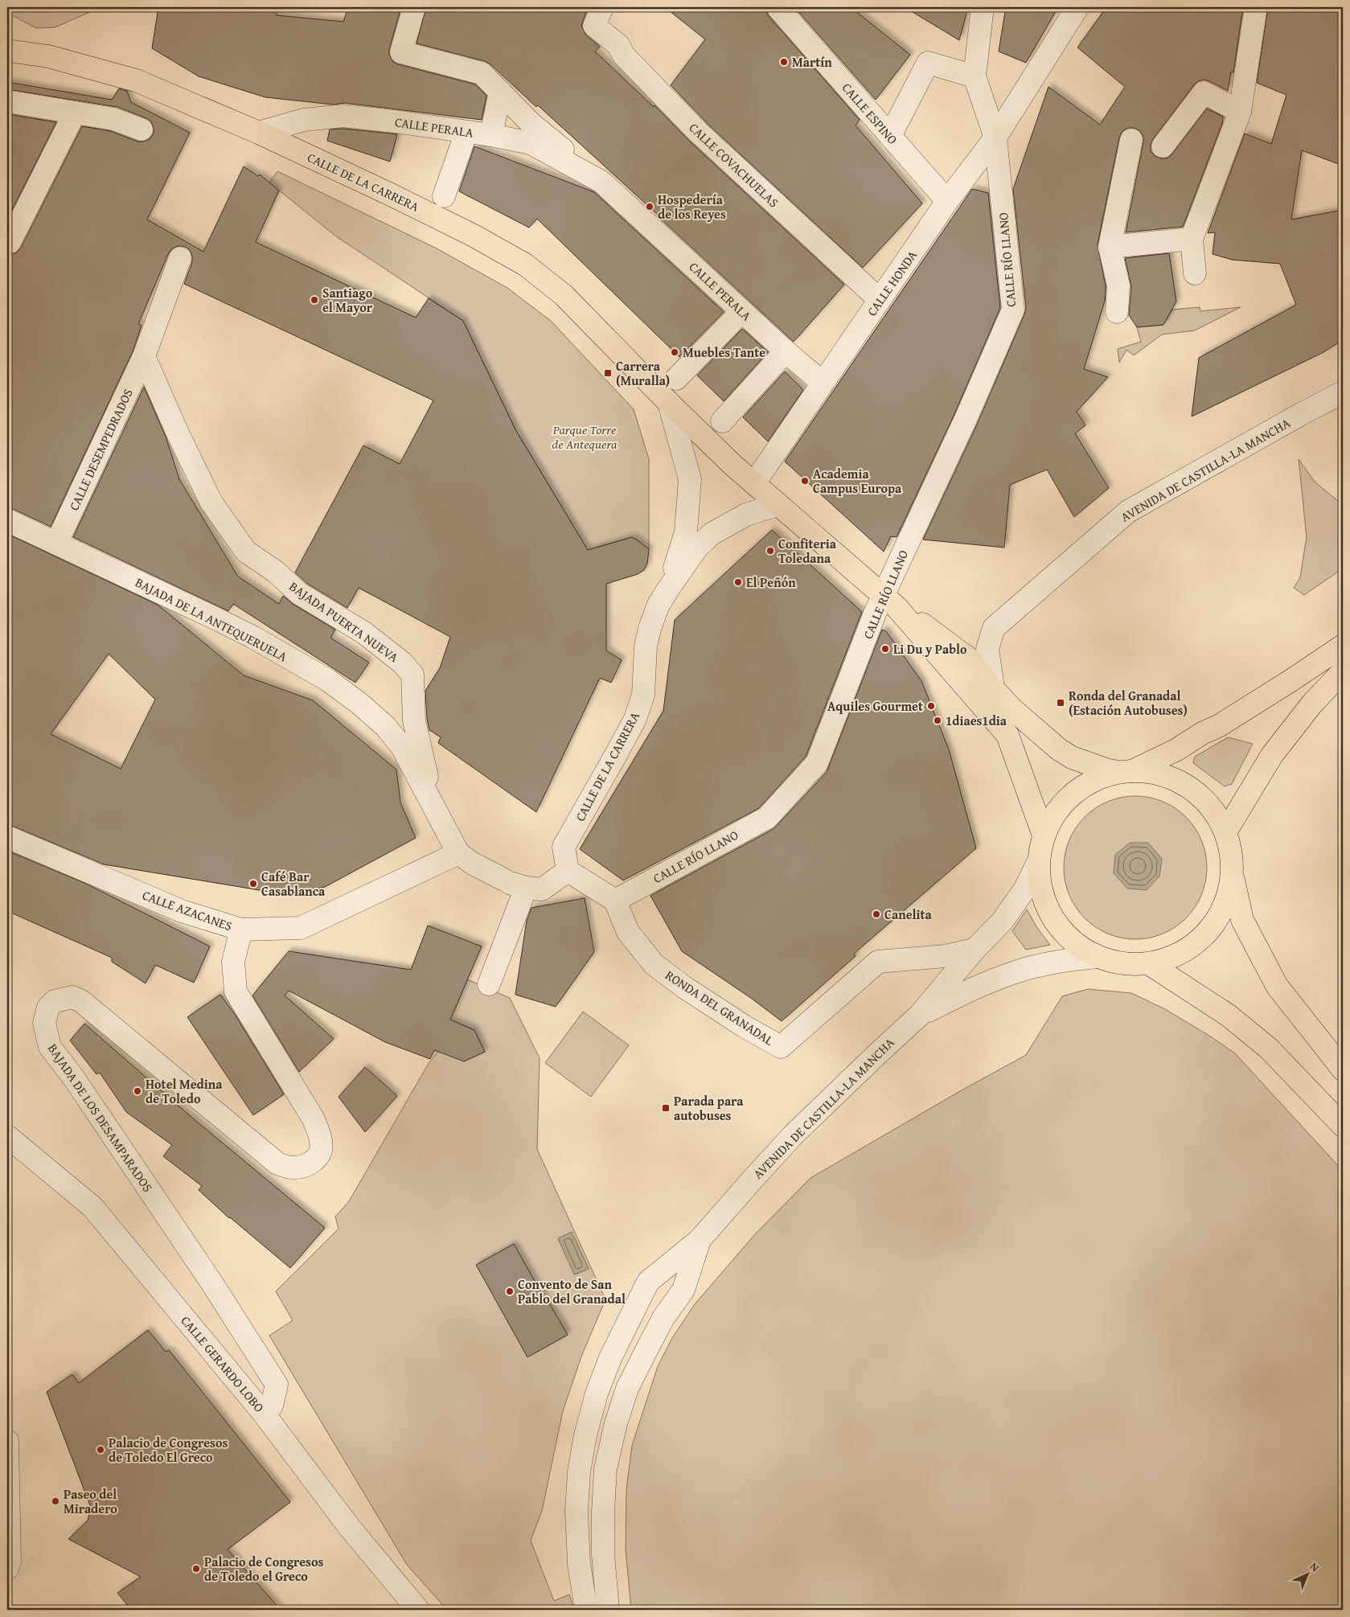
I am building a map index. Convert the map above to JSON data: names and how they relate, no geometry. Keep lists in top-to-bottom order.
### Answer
{
  "streets": {
    "main road": ["CALLE DE LA CARRERA"],
    "street": [
      "CALLE ESPINO",
      "CALLE PERALA",
      "CALLE COVACHUELAS",
      "CALLE RÍO LLANO",
      "CALLE HONDA",
      "CALLE DESEMPEDRADOS",
      "AVENIDA DE CASTILLA-LA MANCHA",
      "BAJADA DE LA ANTEQUERUELA",
      "BAJADA PUERTA NUEVA",
      "CALLE AZACANES",
      "RONDA DEL GRANADAL",
      "BAJADA DE LOS DESAMPARADOS",
      "CALLE GERARDO LOBO"
    ]
  },
  "crossings": [
    ["CALLE ESPINO", "CALLE HONDA"],
    ["CALLE PERALA", "CALLE DE LA CARRERA"],
    ["CALLE PERALA", "CALLE HONDA"],
    ["CALLE COVACHUELAS", "CALLE HONDA"],
    ["CALLE DE LA CARRERA", "CALLE HONDA"],
    ["CALLE RÍO LLANO", "CALLE HONDA"],
    ["CALLE RÍO LLANO", "RONDA DEL GRANADAL"],
    ["CALLE DESEMPEDRADOS", "BAJADA DE LA ANTEQUERUELA"],
    ["CALLE DESEMPEDRADOS", "BAJADA PUERTA NUEVA"],
    ["BAJADA DE LA ANTEQUERUELA", "BAJADA PUERTA NUEVA"],
    ["CALLE AZACANES", "BAJADA DE LOS DESAMPARADOS"],
    ["BAJADA DE LOS DESAMPARADOS", "CALLE GERARDO LOBO"]
  ],
  "parks": ["Parque Torre de Antequera"],
  "places": {
    "other": [
      "Martín",
      "Hospedería de los Reyes",
      "Santiago el Mayor",
      "Muebles Tante",
      "Academia Campus Europa",
      "Confiteria Toledana",
      "El Peñón",
      "Li Du y Pablo",
      "Aquiles Gourmet",
      "1diaes1dia",
      "Café Bar Casablanca",
      "Canelita",
      "Hotel Medina de Toledo",
      "Convento de San Pablo del Granadal",
      "Palacio de Congresos de Toledo El Greco",
      "Paseo del Miradero",
      "Palacio de Congresos de Toledo el Greco"
    ],
    "transit": ["Carrera (Muralla)", "Ronda del Granadal (Estación Autobuses)", "Parada para autobuses"]
  },
  "north": "top right"
}
